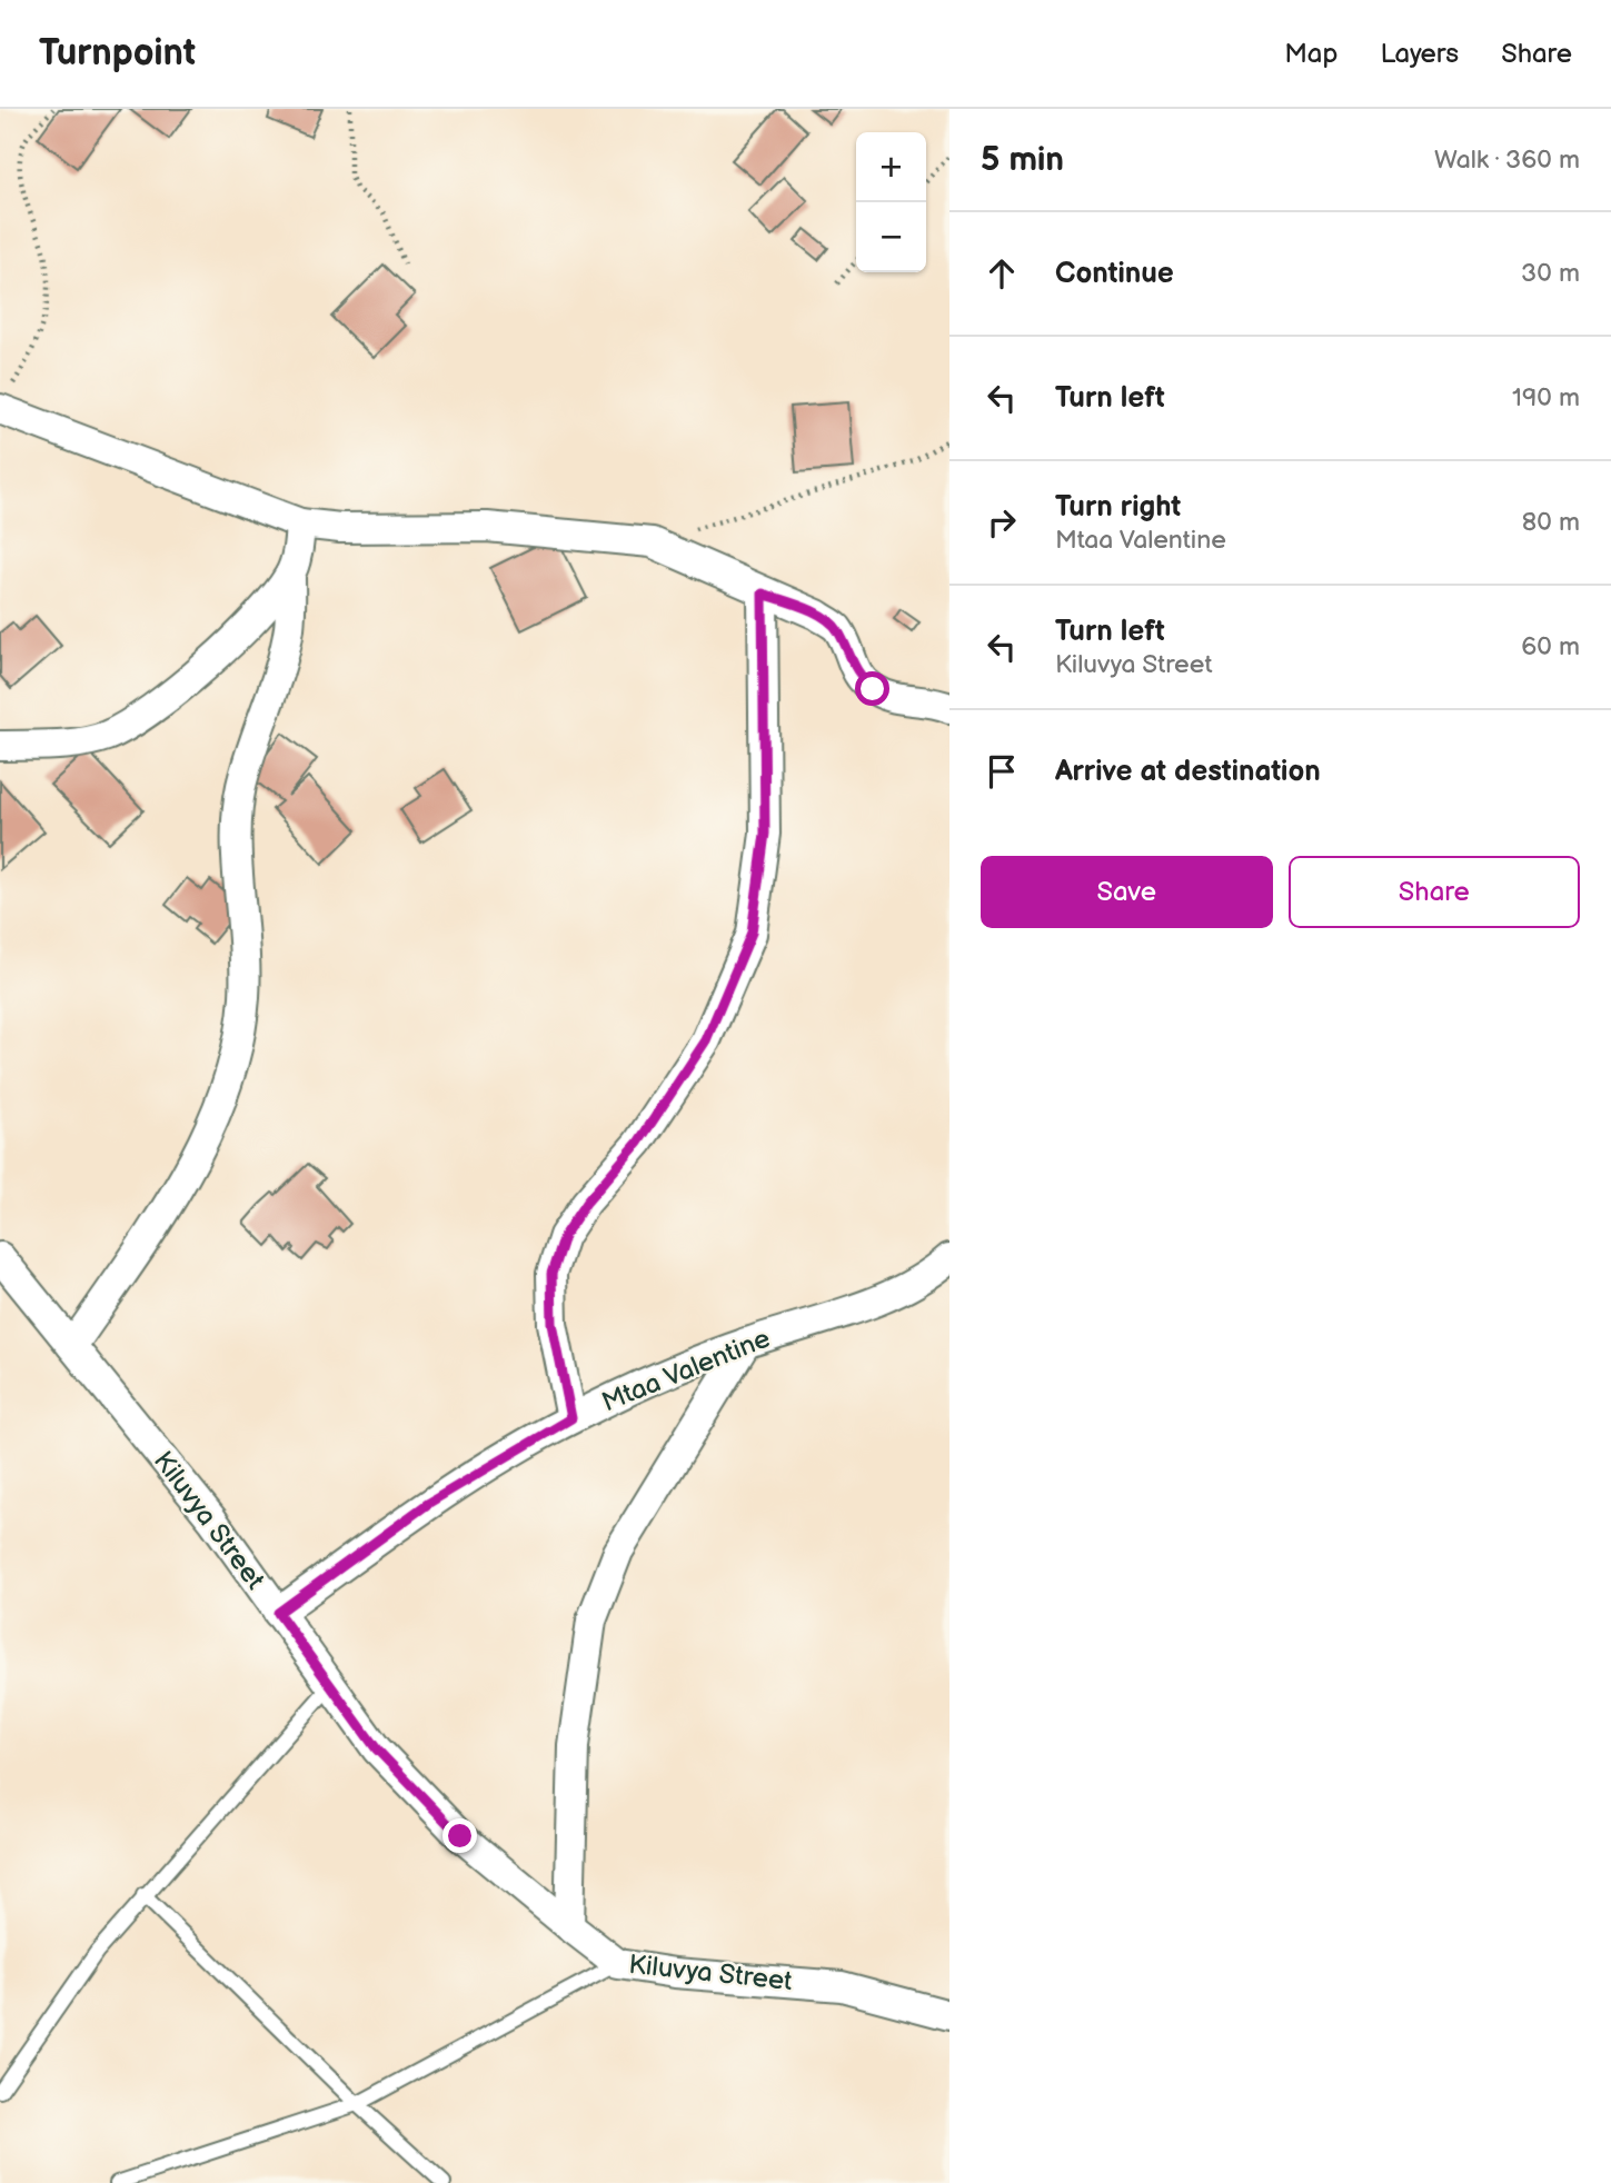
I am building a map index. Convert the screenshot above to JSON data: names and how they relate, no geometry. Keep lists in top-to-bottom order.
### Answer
{
  "streets": {
    "street": ["Mtaa Valentine", "Kiluvya Street"]
  },
  "crossings": [
    ["Mtaa Valentine", "Kiluvya Street"]
  ],
  "page": {
    "header": "Turnpoint",
    "nav": ["Map", "Layers", "Share"],
    "heading": ["5 min", "Walk · 360 m"],
    "map_buttons": ["+", "−"],
    "list": [
      ["Continue", "30 m"],
      ["Turn left", "190 m"],
      ["Turn right", "Mtaa Valentine", "80 m"],
      ["Turn left", "Kiluvya Street", "60 m"],
      "Arrive at destination"
    ],
    "buttons": ["Save", "Share"]
  }
}
